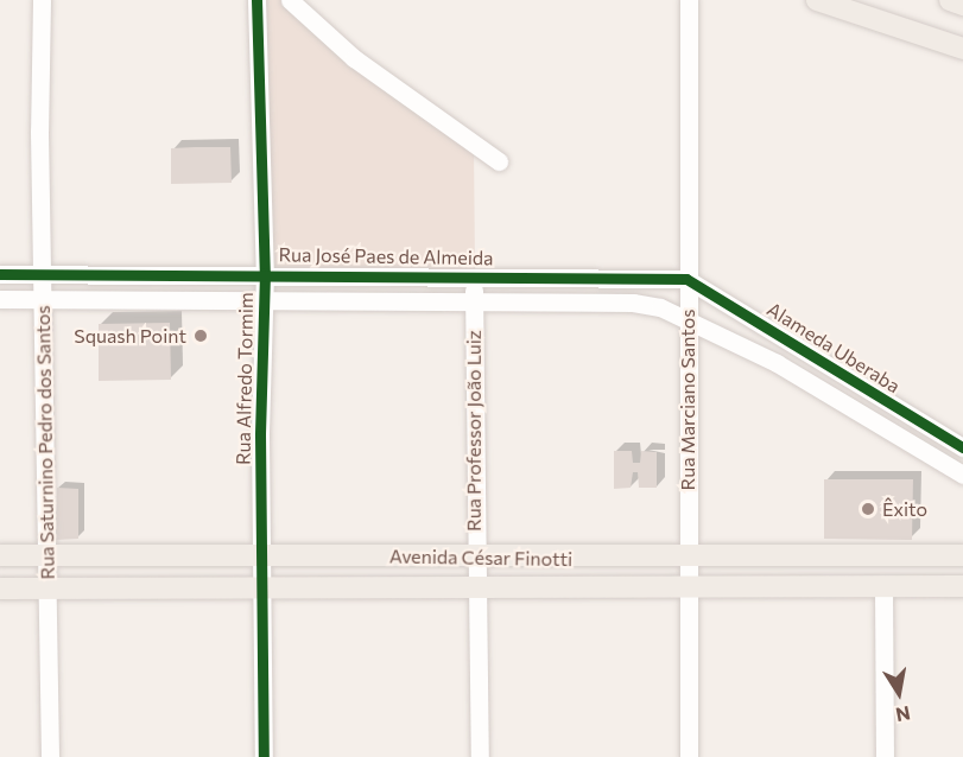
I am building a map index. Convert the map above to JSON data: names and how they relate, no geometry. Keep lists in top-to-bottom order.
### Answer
{
  "streets": {
    "main road": ["Avenida César Finotti"],
    "street": [
      "Rua José Paes de Almeida",
      "Alameda Uberaba",
      "Rua Alfredo Tormim",
      "Rua Marciano Santos",
      "Rua Professor João Luiz",
      "Rua Saturnino Pedro dos Santos"
    ]
  },
  "crossings": [
    ["Rua José Paes de Almeida", "Alameda Uberaba"],
    ["Rua José Paes de Almeida", "Rua Alfredo Tormim"],
    ["Rua José Paes de Almeida", "Rua Marciano Santos"],
    ["Rua José Paes de Almeida", "Rua Professor João Luiz"],
    ["Rua José Paes de Almeida", "Rua Saturnino Pedro dos Santos"],
    ["Alameda Uberaba", "Rua Marciano Santos"],
    ["Rua Alfredo Tormim", "Avenida César Finotti"],
    ["Rua Marciano Santos", "Avenida César Finotti"],
    ["Rua Professor João Luiz", "Avenida César Finotti"],
    ["Rua Saturnino Pedro dos Santos", "Avenida César Finotti"]
  ],
  "places": ["Squash Point", "Êxito"],
  "north": "bottom"
}
